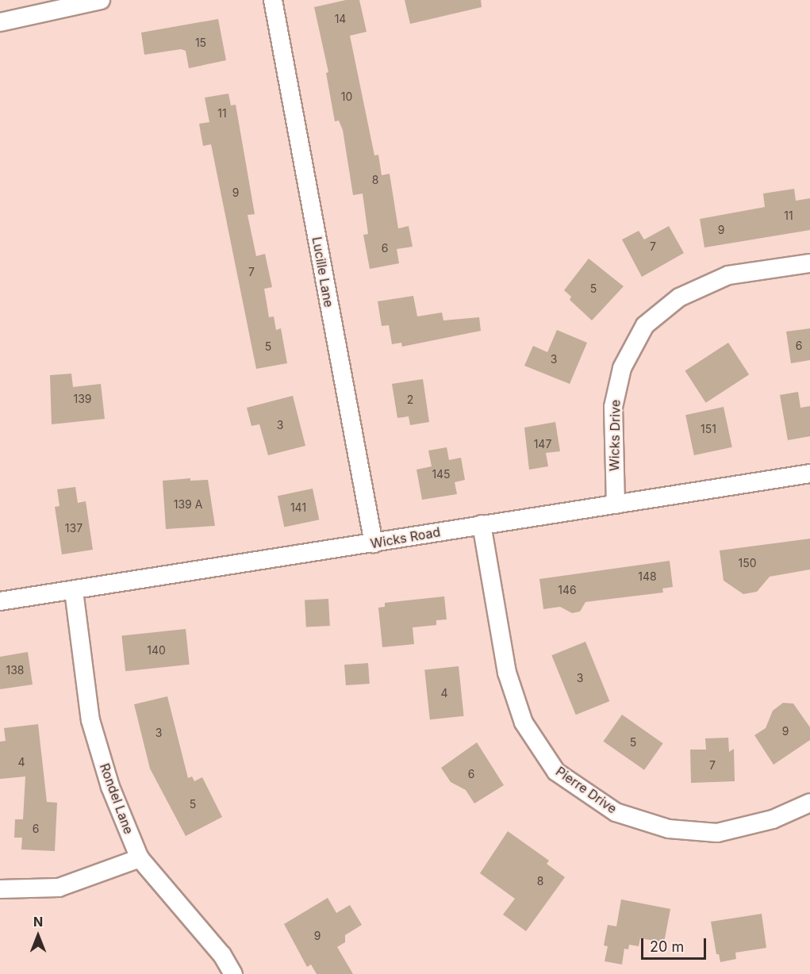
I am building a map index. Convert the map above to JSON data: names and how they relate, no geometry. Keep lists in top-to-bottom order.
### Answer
{
  "streets": {
    "street": [
      "Lucille Lane",
      "Wicks Drive",
      "Wicks Road",
      "Pierre Drive",
      "Rondel Lane"
    ]
  },
  "crossings": [
    ["Lucille Lane", "Wicks Road"],
    ["Wicks Drive", "Wicks Road"],
    ["Wicks Road", "Pierre Drive"],
    ["Wicks Road", "Rondel Lane"]
  ],
  "house_numbers": [
    "14",
    "15",
    "10",
    "11",
    "8",
    "9",
    "11",
    "9",
    "7",
    "6",
    "7",
    "5",
    "6",
    "5",
    "3",
    "139",
    "2",
    "3",
    "151",
    "147",
    "145",
    "139 A",
    "141",
    "137",
    "150",
    "148",
    "146",
    "140",
    "138",
    "3",
    "4",
    "9",
    "3",
    "5",
    "4",
    "7",
    "6",
    "5",
    "6",
    "8",
    "9"
  ],
  "scale_bar": "20 m",
  "north": "top"
}
